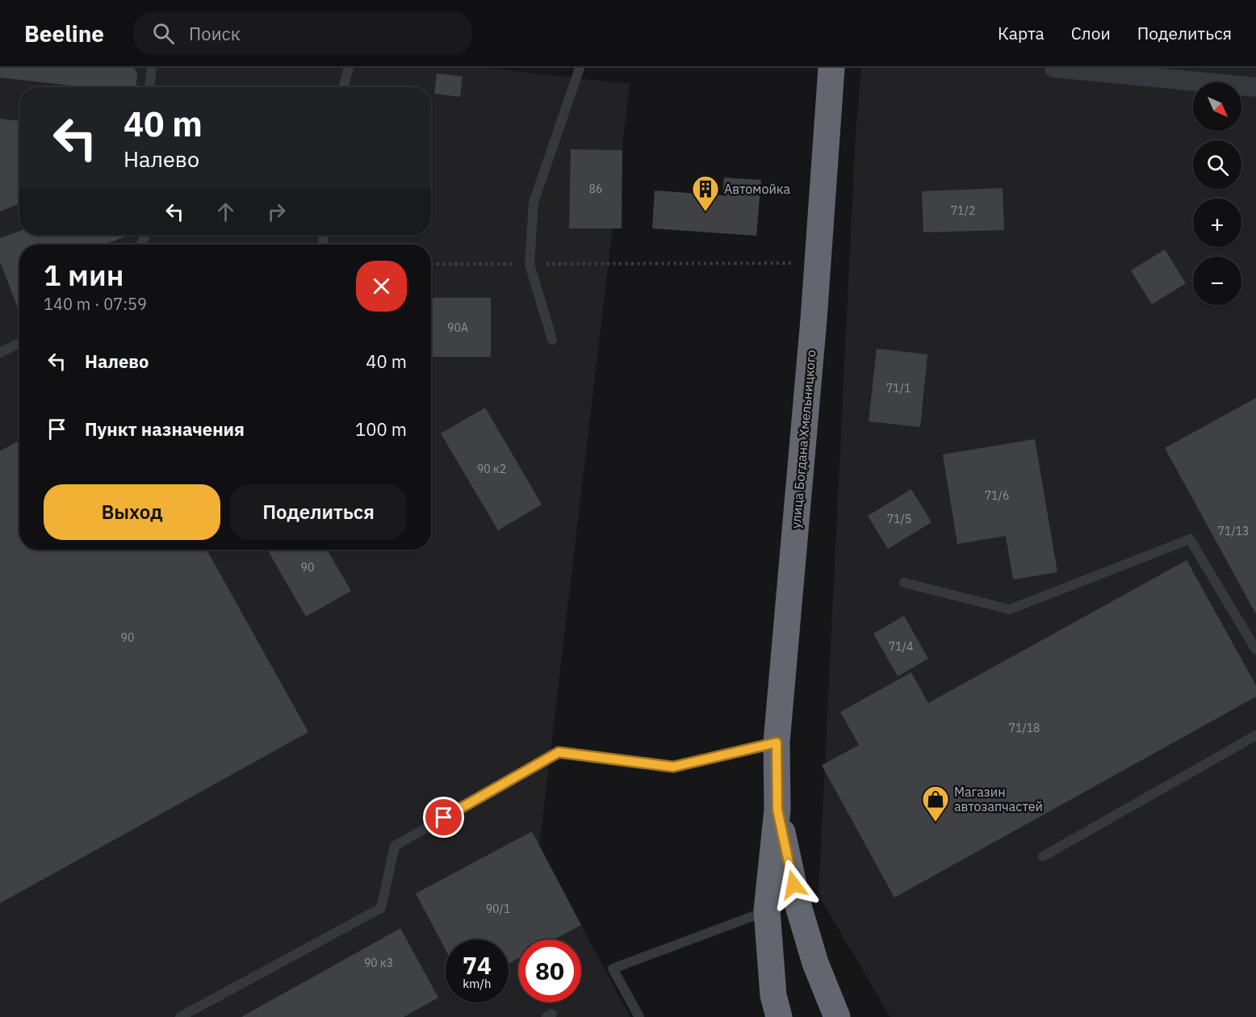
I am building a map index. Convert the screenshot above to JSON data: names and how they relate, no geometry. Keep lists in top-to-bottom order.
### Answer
{
  "streets": {
    "highway": ["улица Богдана Хмельницкого"]
  },
  "places": {
    "building": ["Автомойка"],
    "shop": ["Магазин автозапчастей"]
  },
  "house_numbers": [
    "86",
    "71/2",
    "90А",
    "71/1",
    "90 к2",
    "71/6",
    "71/5",
    "71/13",
    "90",
    "90",
    "71/4",
    "71/18",
    "90/1",
    "90 к3"
  ],
  "north": "bottom right",
  "page": {
    "header": "Beeline",
    "search": "Поиск",
    "nav": ["Карта", "Слои", "Поделиться"],
    "map_buttons": ["+", "−"],
    "turn": ["40 m", "Налево"],
    "heading": ["1 мин", "140 m · 07:59"],
    "list": [
      {
        "name": "Налево",
        "value": "40 m"
      },
      {
        "name": "Пункт назначения",
        "value": "100 m"
      }
    ],
    "buttons": ["Выход", "Поделиться"],
    "speed": "74 km/h",
    "limit": "80"
  }
}
